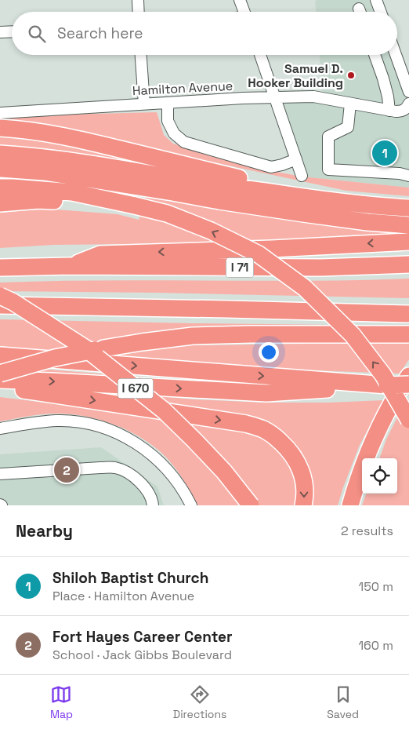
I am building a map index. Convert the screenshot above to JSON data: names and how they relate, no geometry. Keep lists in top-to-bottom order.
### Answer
{
  "streets": {
    "highway": ["I 71", "I 670"],
    "street": ["Hamilton Avenue"]
  },
  "places": ["Samuel D. Hooker Building"],
  "page": {
    "search": "Search here",
    "pins": ["1", "2"],
    "heading": ["Nearby", "2 results"],
    "list": [
      {
        "mark": "1",
        "name": "Shiloh Baptist Church",
        "note": "Place · Hamilton Avenue",
        "value": "150 m"
      },
      {
        "mark": "2",
        "name": "Fort Hayes Career Center",
        "note": "School · Jack Gibbs Boulevard",
        "value": "160 m"
      }
    ],
    "nav": ["Map", "Directions", "Saved"]
  }
}
